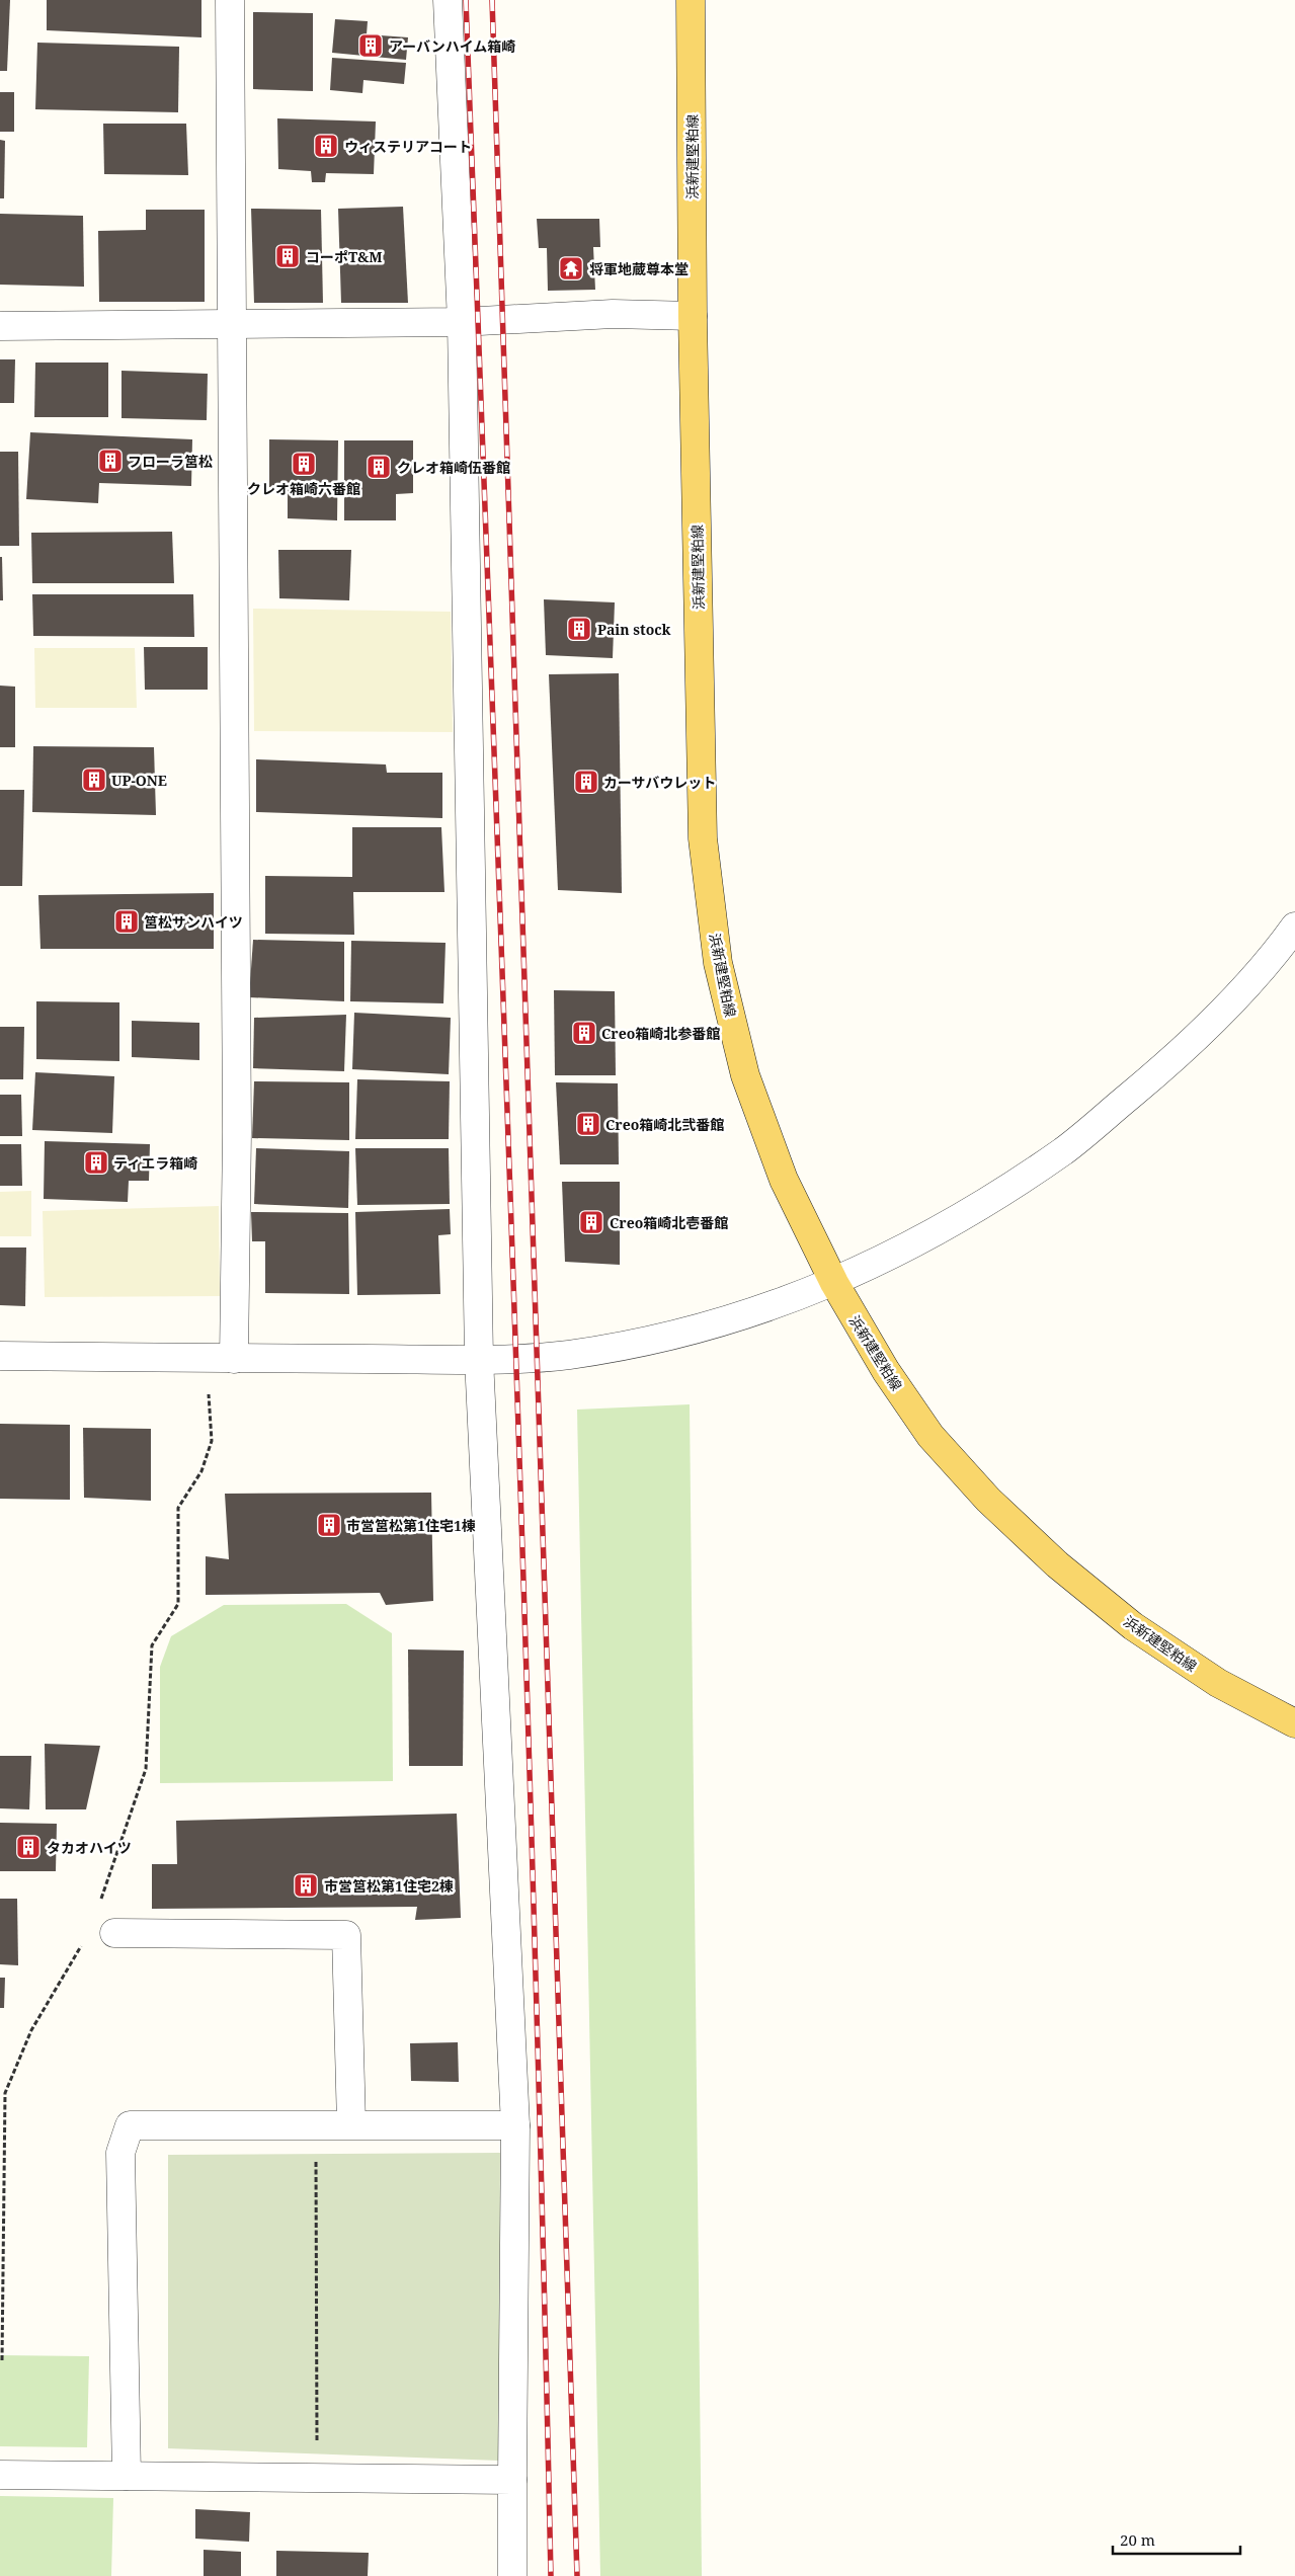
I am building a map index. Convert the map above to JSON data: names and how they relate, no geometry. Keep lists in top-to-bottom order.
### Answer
{
  "streets": {
    "main road": ["浜新建堅粕線"]
  },
  "places": {
    "building": [
      "アーバンハイム箱崎",
      "ウィステリアコート",
      "コーポT&M",
      "フローラ筥松",
      "クレオ箱崎六番館",
      "クレオ箱崎伍番館",
      "Pain stock",
      "UP-ONE",
      "カーサバウレット",
      "筥松サンハイツ",
      "Creo箱崎北参番館",
      "Creo箱崎北弐番館",
      "ティエラ箱崎",
      "Creo箱崎北壱番館",
      "市営筥松第1住宅1棟",
      "タカオハイツ",
      "市営筥松第1住宅2棟"
    ],
    "temple": ["将軍地蔵尊本堂"]
  },
  "scale_bar": "20 m"
}
